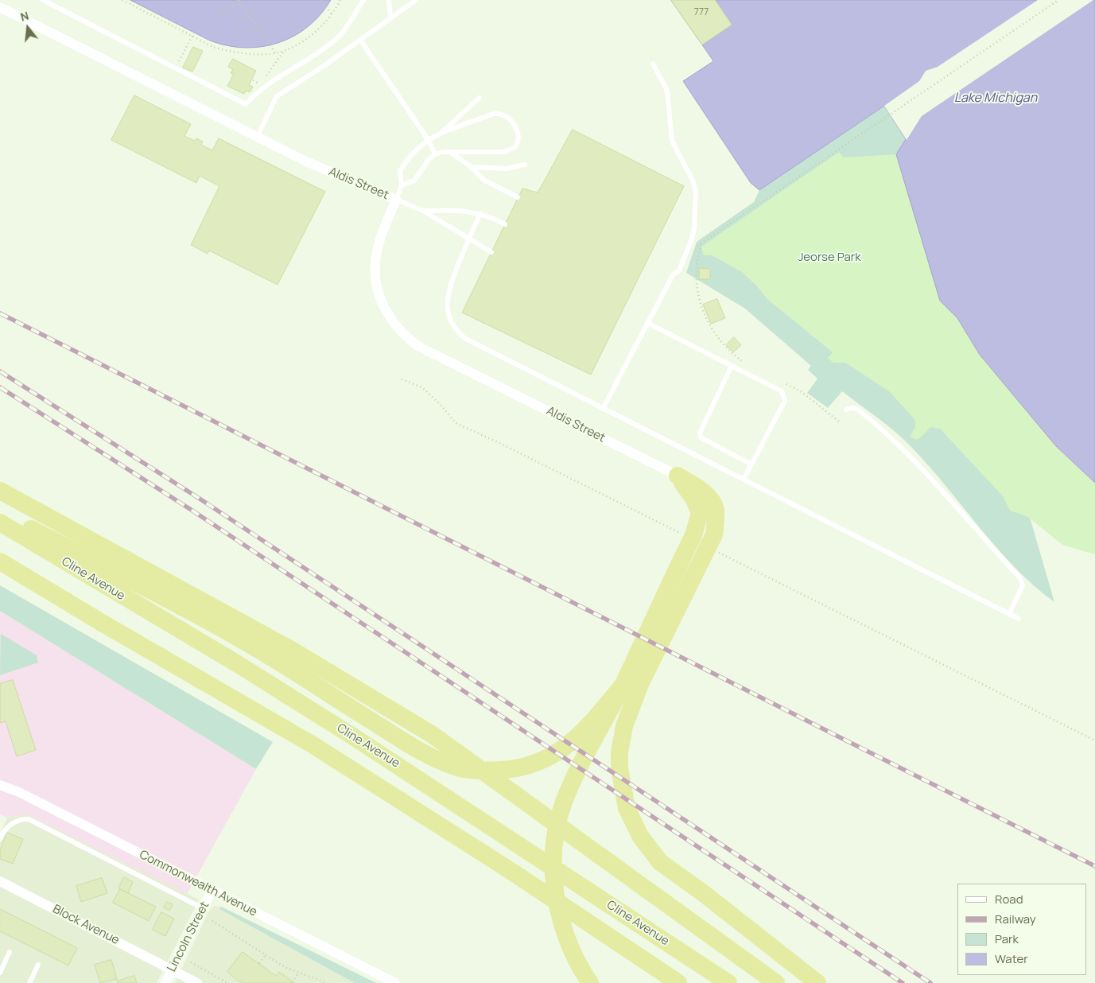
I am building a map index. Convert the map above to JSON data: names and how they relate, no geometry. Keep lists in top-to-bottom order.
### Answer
{
  "streets": {
    "highway": ["Cline Avenue"],
    "street": [
      "Aldis Street",
      "Commonwealth Avenue",
      "Block Avenue",
      "Lincoln Street"
    ]
  },
  "crossings": [
    ["Commonwealth Avenue", "Lincoln Street"],
    ["Block Avenue", "Lincoln Street"]
  ],
  "water": ["Lake Michigan"],
  "parks": ["Jeorse Park"],
  "house_numbers": ["777"],
  "legend": [
    "Road",
    "Railway",
    "Park",
    "Water"
  ],
  "north": "top"
}
